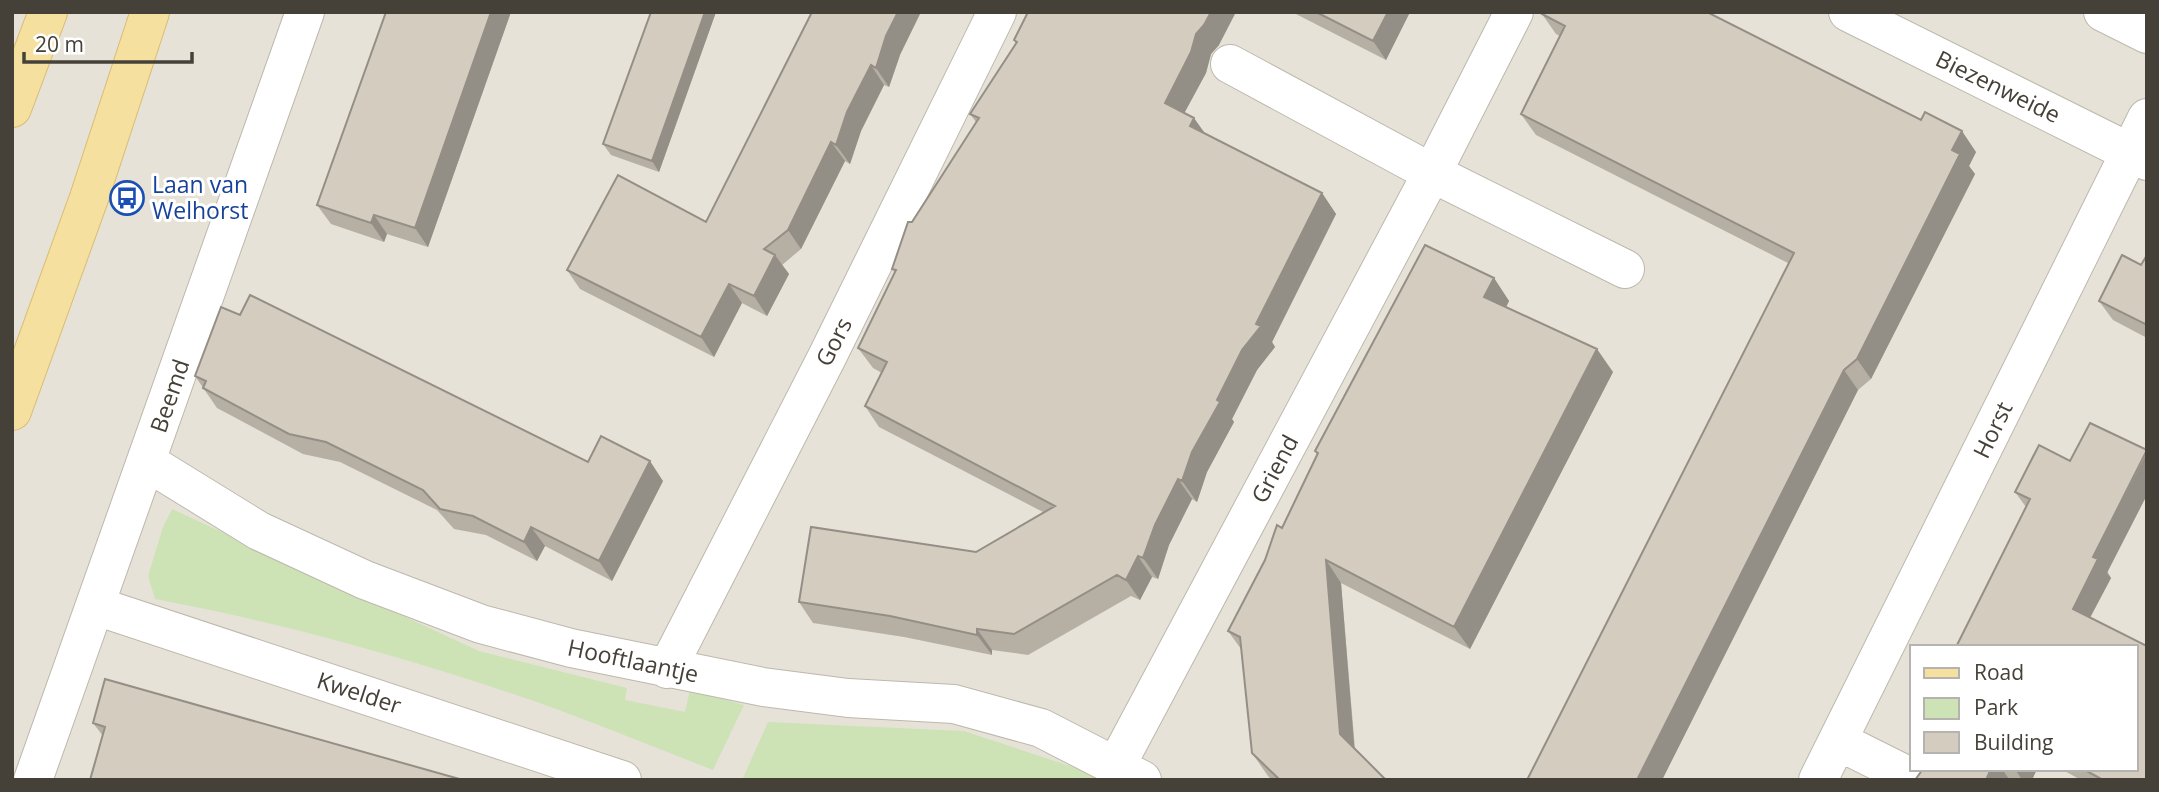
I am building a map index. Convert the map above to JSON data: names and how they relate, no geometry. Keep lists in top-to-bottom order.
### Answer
{
  "streets": {
    "street": [
      "Biezenweide",
      "Gors",
      "Beemd",
      "Horst",
      "Griend",
      "Hooftlaantje",
      "Kwelder"
    ]
  },
  "crossings": [
    ["Biezenweide", "Horst"],
    ["Gors", "Hooftlaantje"],
    ["Beemd", "Hooftlaantje"],
    ["Beemd", "Kwelder"],
    ["Griend", "Hooftlaantje"]
  ],
  "places": {
    "bus stop": ["Laan van Welhorst"]
  },
  "legend": ["Road", "Park", "Building"],
  "scale_bar": "20 m"
}
